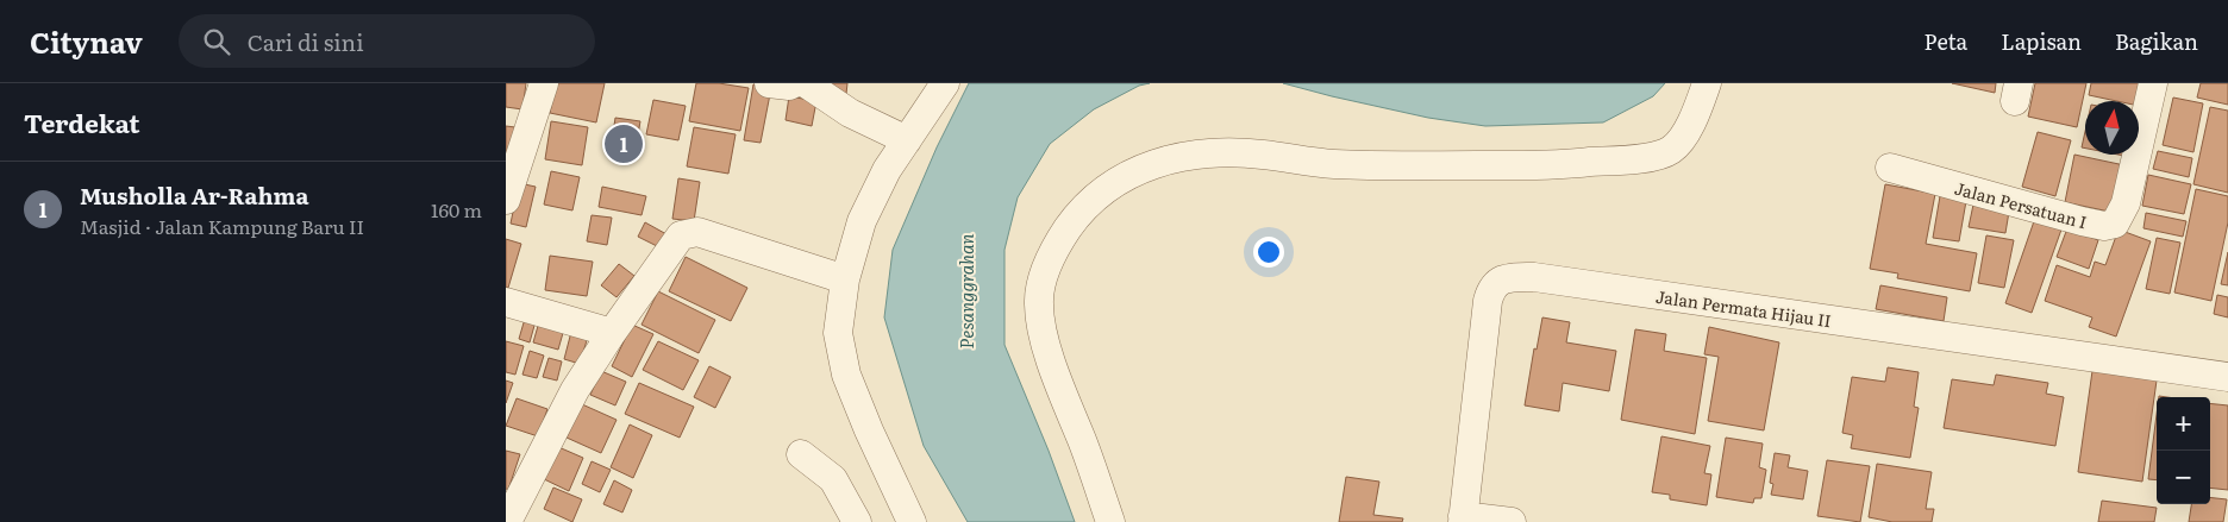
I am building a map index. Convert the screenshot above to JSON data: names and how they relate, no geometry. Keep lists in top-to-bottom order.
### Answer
{
  "streets": {
    "street": ["Jalan Persatuan I", "Jalan Permata Hijau II"]
  },
  "water": ["Pesanggrahan"],
  "north": "top",
  "page": {
    "header": "Citynav",
    "search": "Cari di sini",
    "nav": ["Peta", "Lapisan", "Bagikan"],
    "heading": "Terdekat",
    "pins": "1",
    "list": [
      {
        "mark": "1",
        "name": "Musholla Ar-Rahma",
        "note": "Masjid · Jalan Kampung Baru II",
        "value": "160 m"
      }
    ],
    "map_buttons": ["+", "−"]
  }
}
